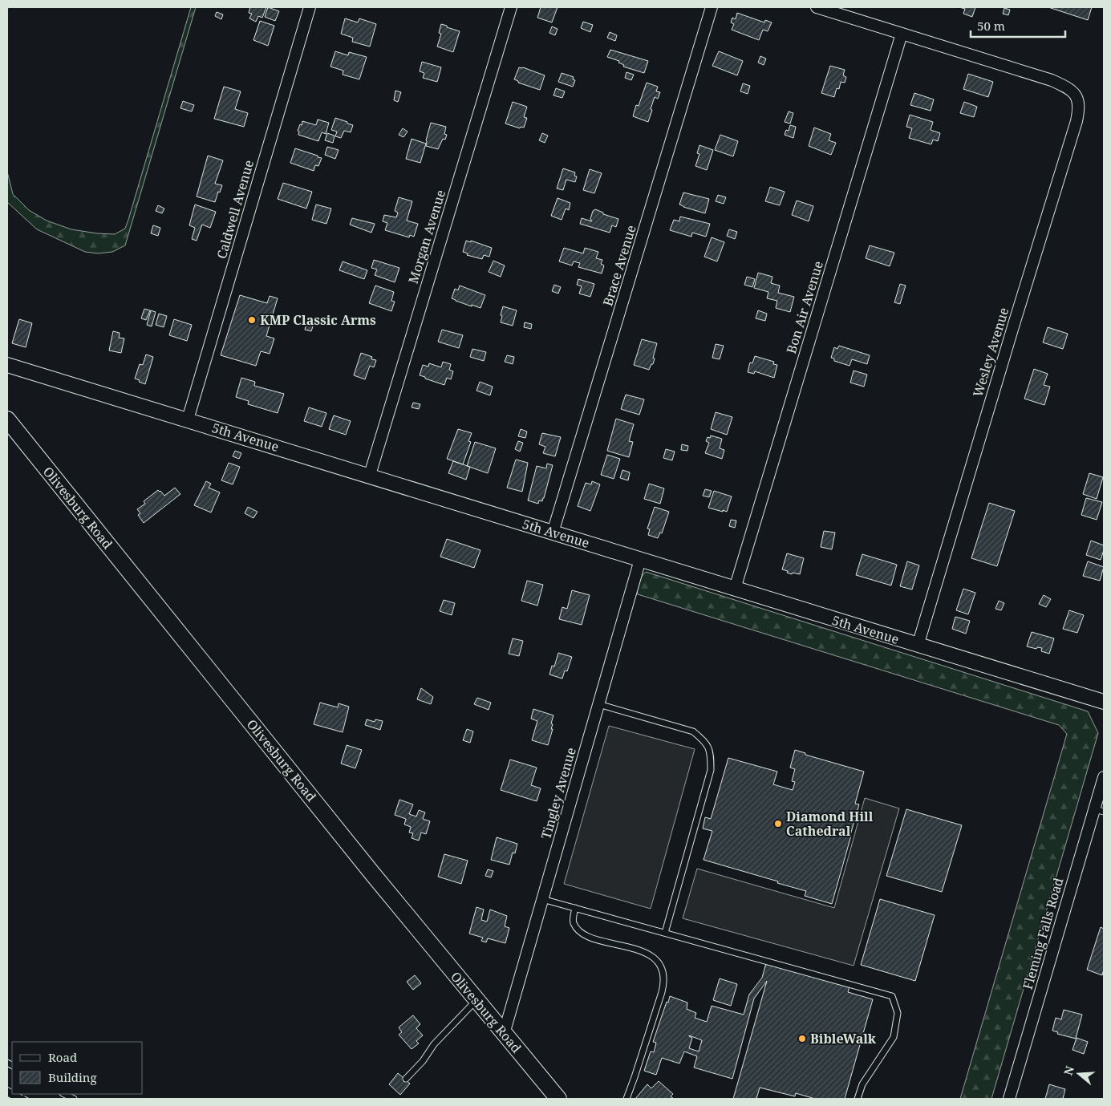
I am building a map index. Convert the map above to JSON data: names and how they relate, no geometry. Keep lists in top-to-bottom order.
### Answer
{
  "streets": {
    "main road": ["Olivesburg Road"],
    "street": [
      "Caldwell Avenue",
      "Morgan Avenue",
      "Brace Avenue",
      "Bon Air Avenue",
      "Wesley Avenue",
      "5th Avenue",
      "Tingley Avenue",
      "Fleming Falls Road"
    ]
  },
  "crossings": [
    ["Caldwell Avenue", "5th Avenue"],
    ["Morgan Avenue", "5th Avenue"],
    ["Brace Avenue", "5th Avenue"],
    ["Bon Air Avenue", "Wesley Avenue"],
    ["Bon Air Avenue", "5th Avenue"],
    ["Wesley Avenue", "5th Avenue"],
    ["5th Avenue", "Tingley Avenue"],
    ["Olivesburg Road", "Tingley Avenue"]
  ],
  "places": ["KMP Classic Arms", "Diamond Hill Cathedral", "BibleWalk"],
  "legend": ["Road", "Building"],
  "scale_bar": "50 m",
  "north": "left"
}
